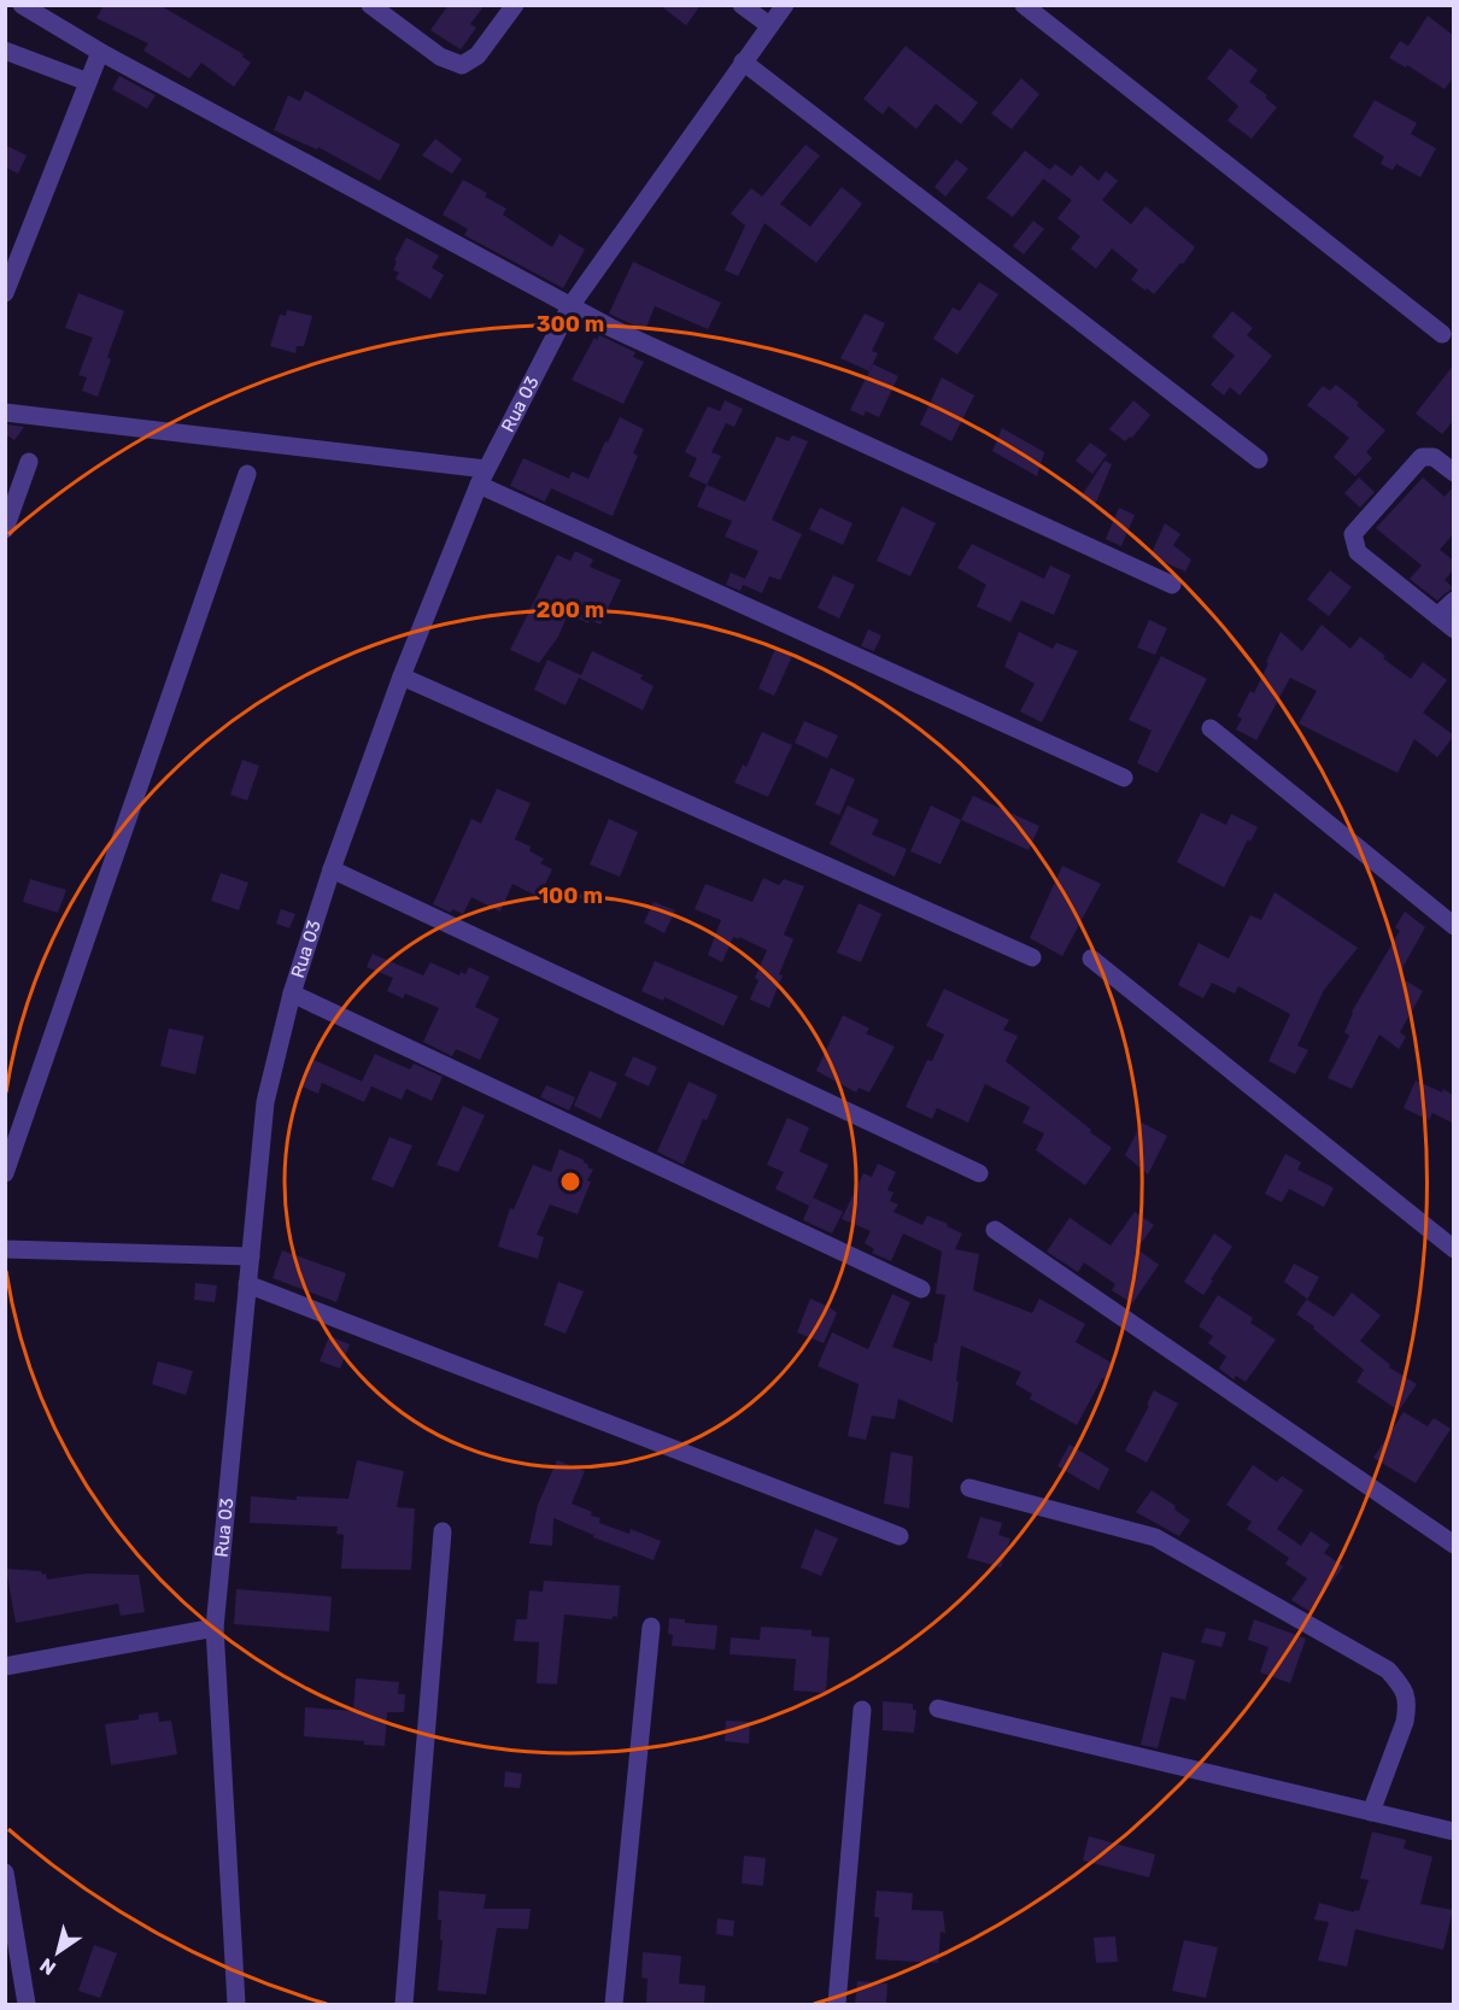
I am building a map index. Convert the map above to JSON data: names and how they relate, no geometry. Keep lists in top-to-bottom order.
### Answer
{
  "streets": {
    "street": ["Rua 03"]
  },
  "north": "bottom left",
  "rings": ["300 m", "200 m", "100 m"]
}
